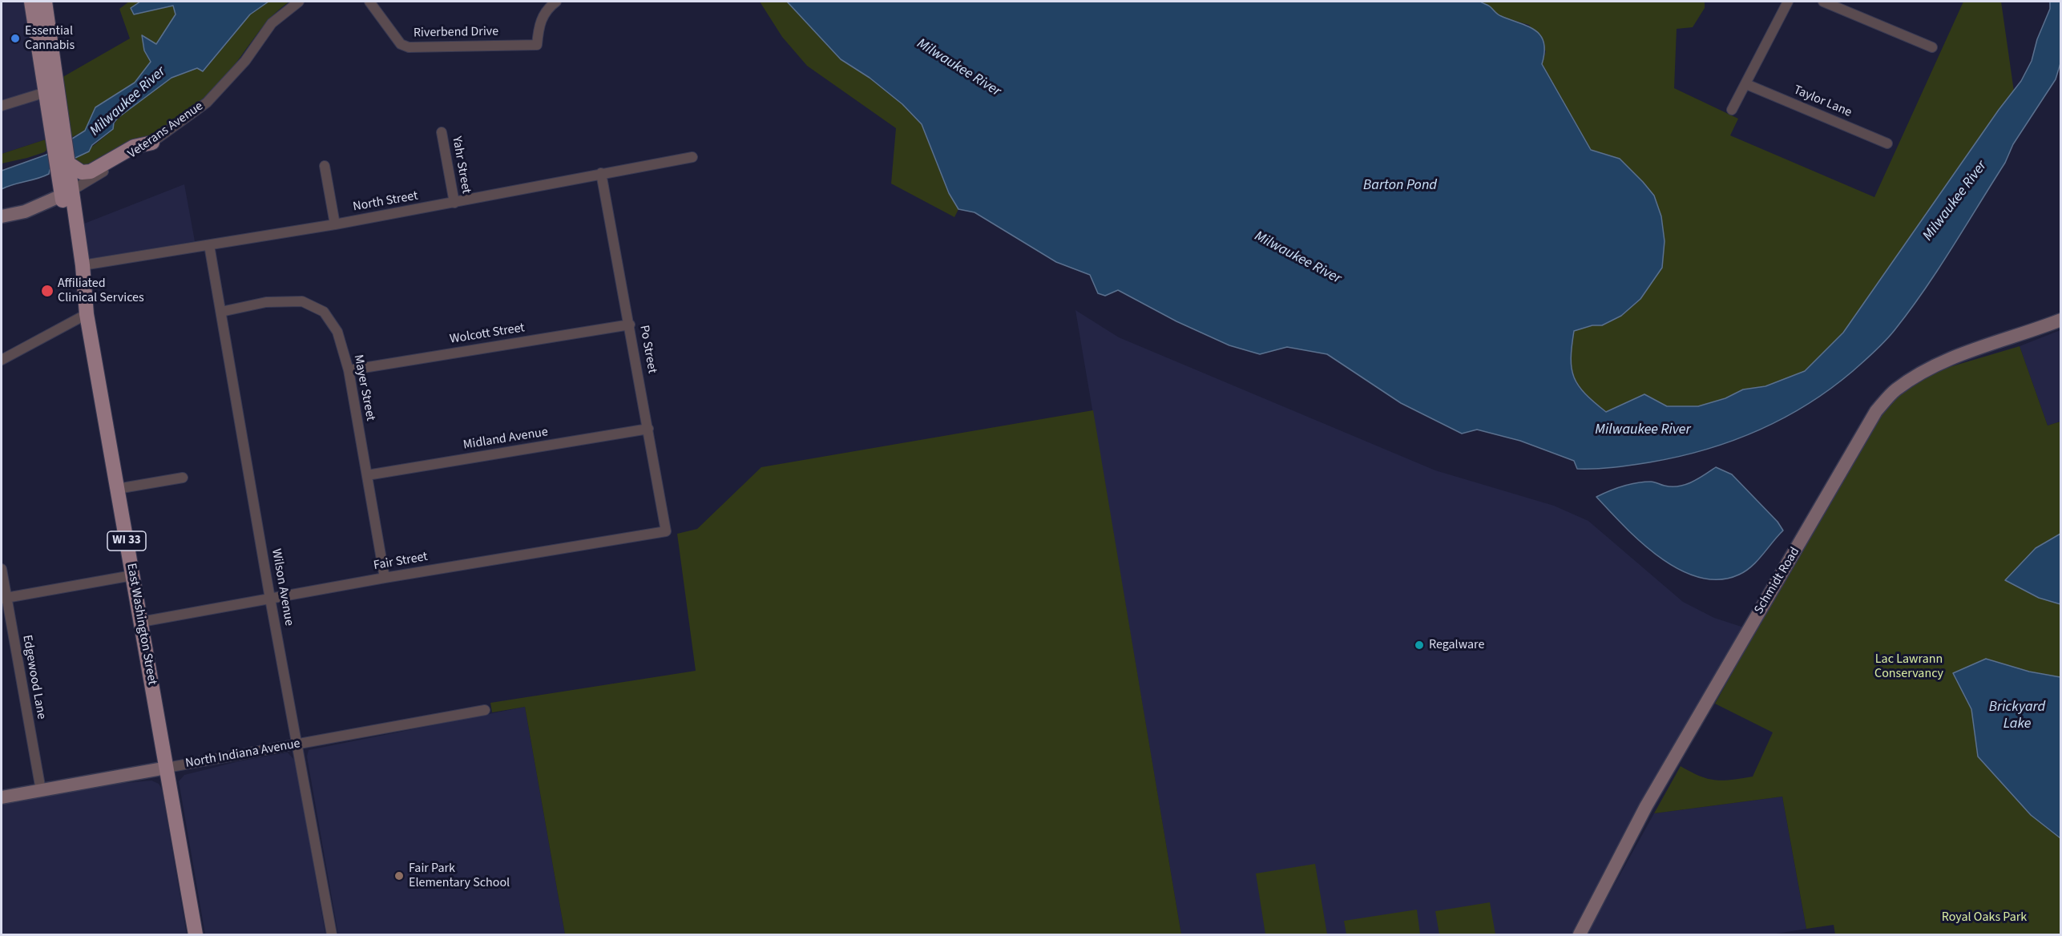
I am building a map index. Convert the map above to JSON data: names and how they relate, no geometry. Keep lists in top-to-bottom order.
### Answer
{
  "streets": {
    "main road": ["WI 33", "East Washington Street"],
    "street": [
      "Riverbend Drive",
      "Taylor Lane",
      "Veterans Avenue",
      "Yahr Street",
      "North Street",
      "Wolcott Street",
      "Po Street",
      "Mayer Street",
      "Midland Avenue",
      "Fair Street",
      "Schmidt Road",
      "Wilson Avenue",
      "Edgewood Lane",
      "North Indiana Avenue"
    ]
  },
  "crossings": [
    ["Veterans Avenue", "East Washington Street"],
    ["Yahr Street", "North Street"],
    ["North Street", "Po Street"],
    ["North Street", "Wilson Avenue"],
    ["North Street", "East Washington Street"],
    ["Wolcott Street", "Po Street"],
    ["Wolcott Street", "Mayer Street"],
    ["Po Street", "Midland Avenue"],
    ["Po Street", "Fair Street"],
    ["Mayer Street", "Midland Avenue"],
    ["Mayer Street", "Fair Street"],
    ["Mayer Street", "Wilson Avenue"],
    ["WI 33", "East Washington Street"],
    ["Fair Street", "Wilson Avenue"],
    ["Fair Street", "East Washington Street"],
    ["Wilson Avenue", "North Indiana Avenue"],
    ["East Washington Street", "North Indiana Avenue"],
    ["Edgewood Lane", "North Indiana Avenue"]
  ],
  "water": ["Milwaukee River", "Barton Pond", "Brickyard Lake"],
  "parks": ["Lac Lawrann Conservancy", "Royal Oaks Park"],
  "places": [
    "Essential Cannabis",
    "Affiliated Clinical Services",
    "Regalware",
    "Fair Park Elementary School"
  ]
}
